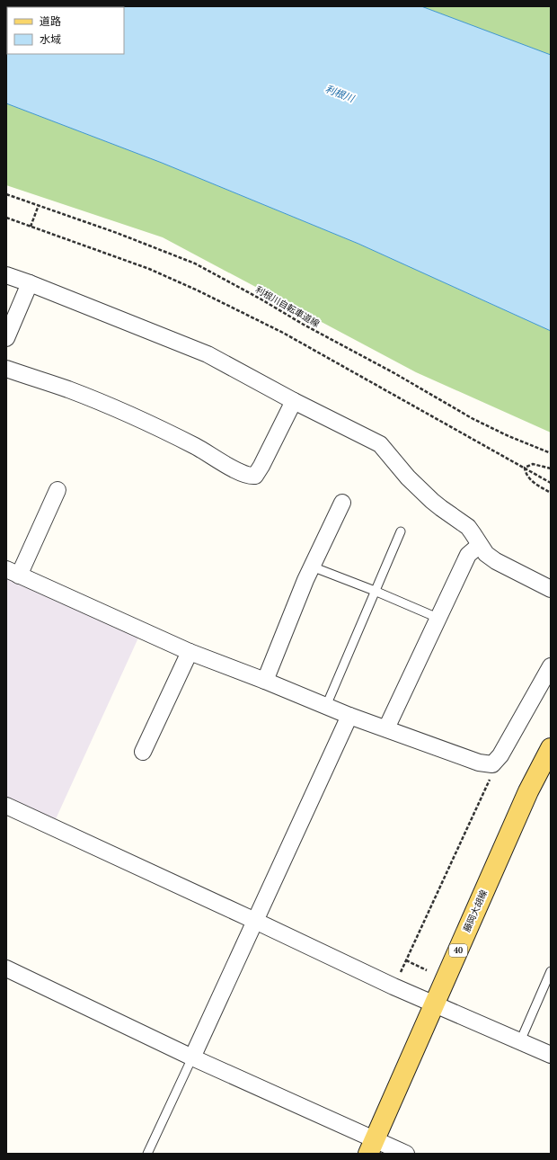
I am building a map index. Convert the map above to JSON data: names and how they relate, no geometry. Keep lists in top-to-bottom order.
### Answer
{
  "streets": {
    "main road": ["藤岡大胡線", "40"],
    "path": ["利根川自転車道線"]
  },
  "water": ["利根川"],
  "legend": ["道路", "水域"]
}
